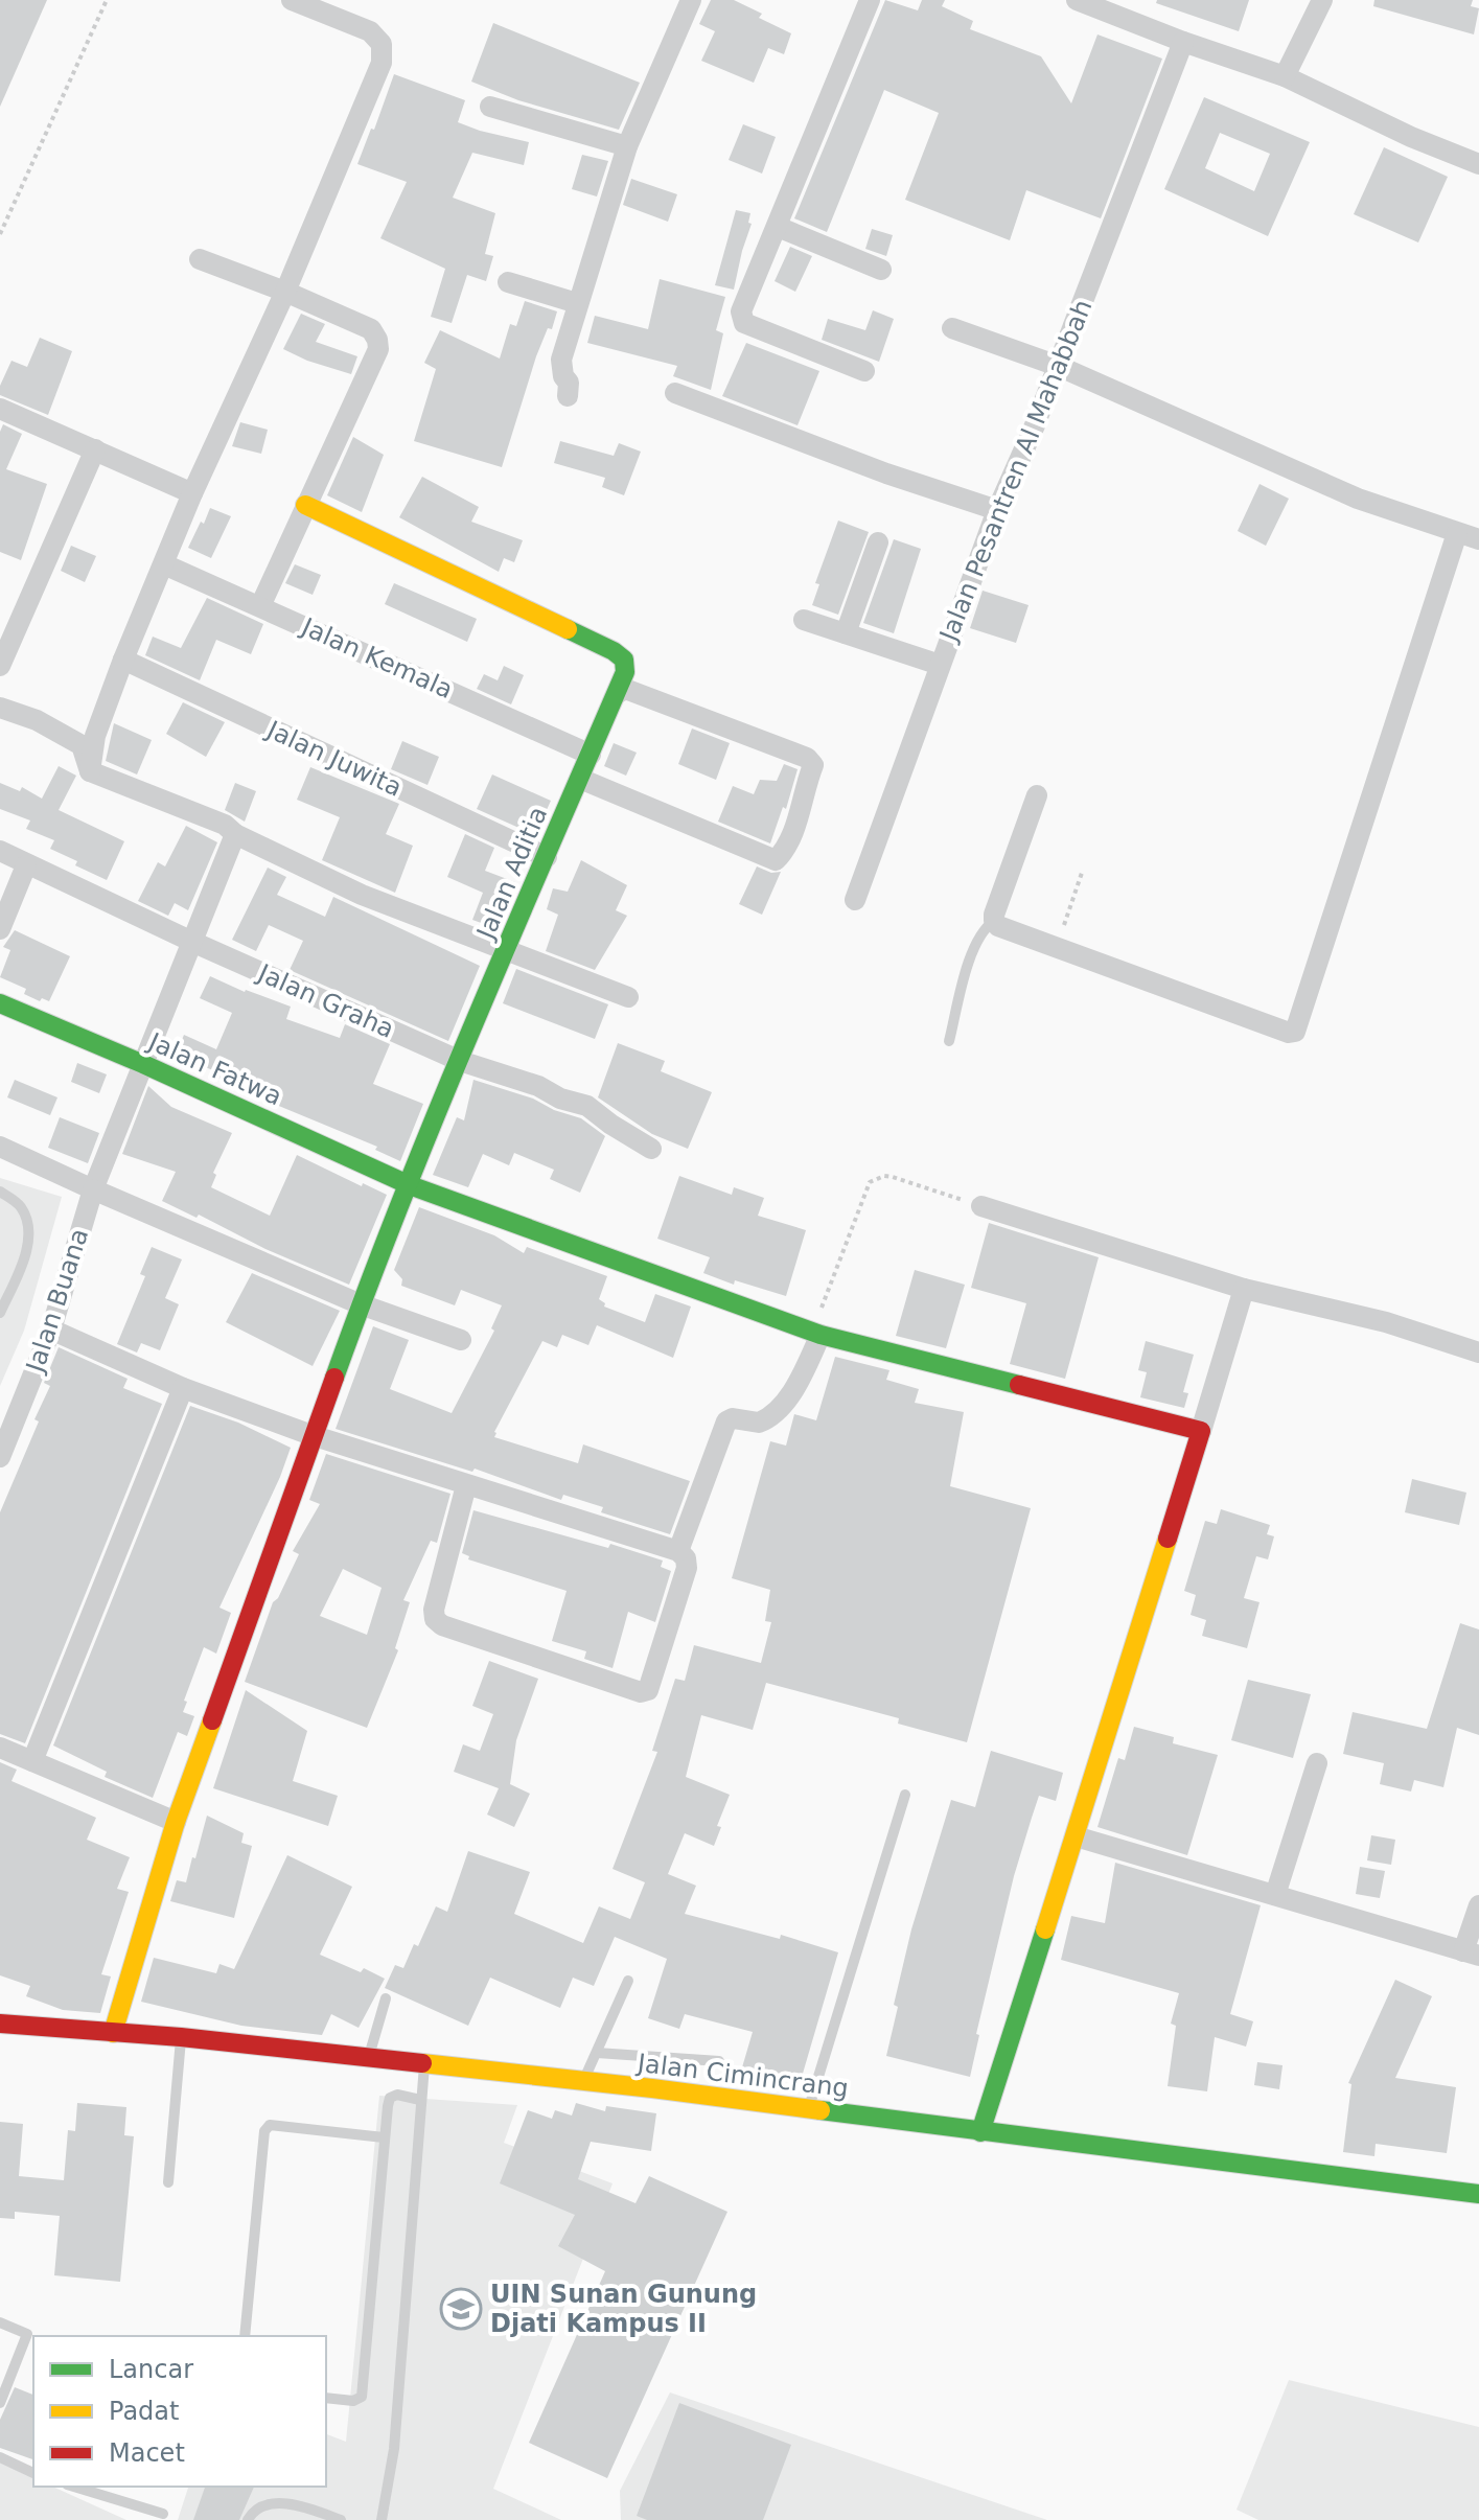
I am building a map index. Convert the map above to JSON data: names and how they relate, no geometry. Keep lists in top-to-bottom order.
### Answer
{
  "streets": {
    "street": [
      "Jalan Pesantren Al Mahabbah",
      "Jalan Kemala",
      "Jalan Juwita",
      "Jalan Aditia",
      "Jalan Graha",
      "Jalan Fatwa",
      "Jalan Buana",
      "Jalan Cimincrang"
    ]
  },
  "crossings": [
    ["Jalan Kemala", "Jalan Aditia"],
    ["Jalan Juwita", "Jalan Aditia"],
    ["Jalan Aditia", "Jalan Graha"],
    ["Jalan Aditia", "Jalan Fatwa"],
    ["Jalan Aditia", "Jalan Cimincrang"],
    ["Jalan Graha", "Jalan Buana"],
    ["Jalan Fatwa", "Jalan Buana"]
  ],
  "places": {
    "school or university": ["UIN Sunan Gunung Djati Kampus II"]
  },
  "legend": ["Lancar", "Padat", "Macet"]
}
